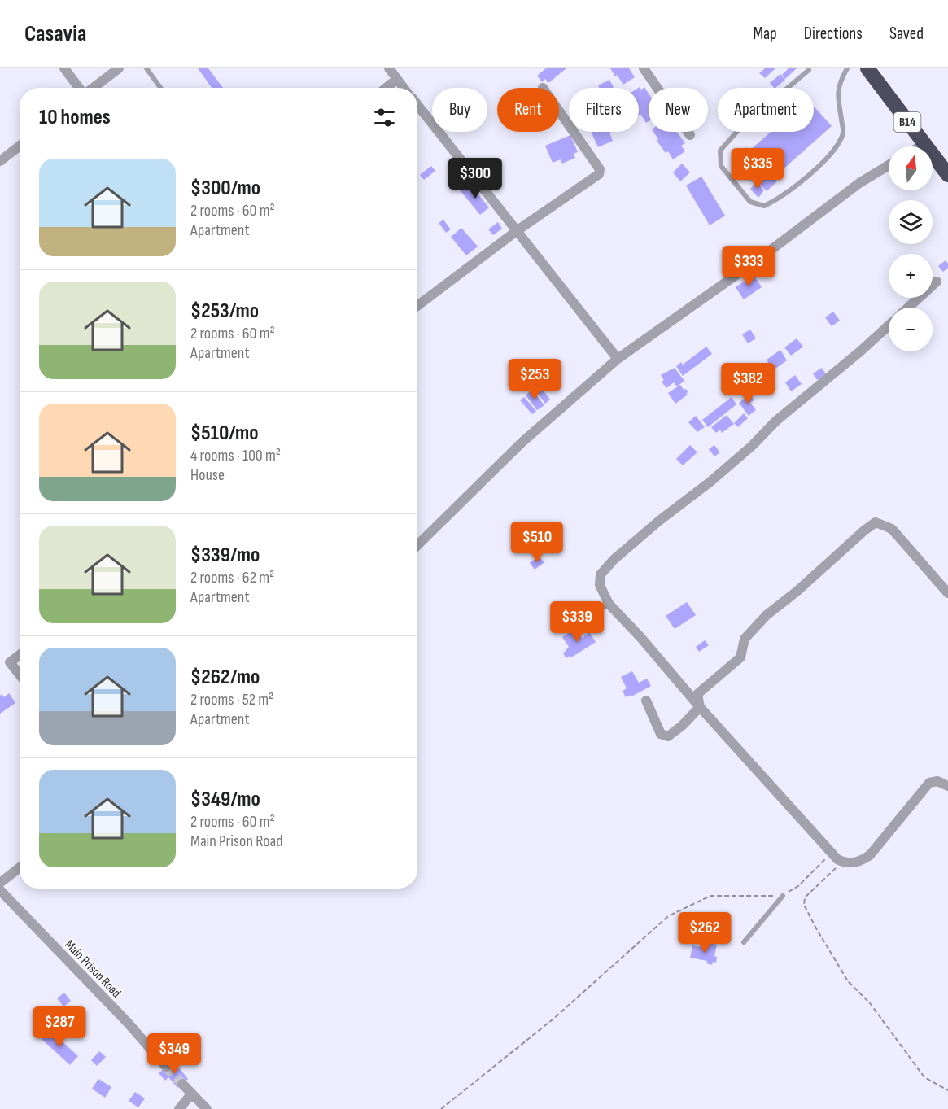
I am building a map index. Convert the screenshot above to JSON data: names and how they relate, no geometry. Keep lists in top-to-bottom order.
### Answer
{
  "streets": {
    "highway": ["B14"],
    "street": ["Main Prison Road"]
  },
  "north": "top",
  "page": {
    "header": "Casavia",
    "nav": ["Map", "Directions", "Saved"],
    "chip": [
      "Buy",
      "Rent",
      "Filters",
      "New",
      "Apartment"
    ],
    "heading": "10 homes",
    "map_buttons": ["+", "−"],
    "list": [
      {
        "name": "$300/mo",
        "note": "2 rooms · 60 m² · Apartment"
      },
      {
        "name": "$253/mo",
        "note": "2 rooms · 60 m² · Apartment"
      },
      {
        "name": "$510/mo",
        "note": "4 rooms · 100 m² · House"
      },
      {
        "name": "$339/mo",
        "note": "2 rooms · 62 m² · Apartment"
      },
      {
        "name": "$262/mo",
        "note": "2 rooms · 52 m² · Apartment"
      },
      {
        "name": "$349/mo",
        "note": "2 rooms · 60 m² · Main Prison Road"
      }
    ],
    "price": [
      "$335",
      "$300",
      "$333",
      "$253",
      "$382",
      "$510",
      "$339",
      "$262",
      "$287",
      "$349"
    ]
  }
}
